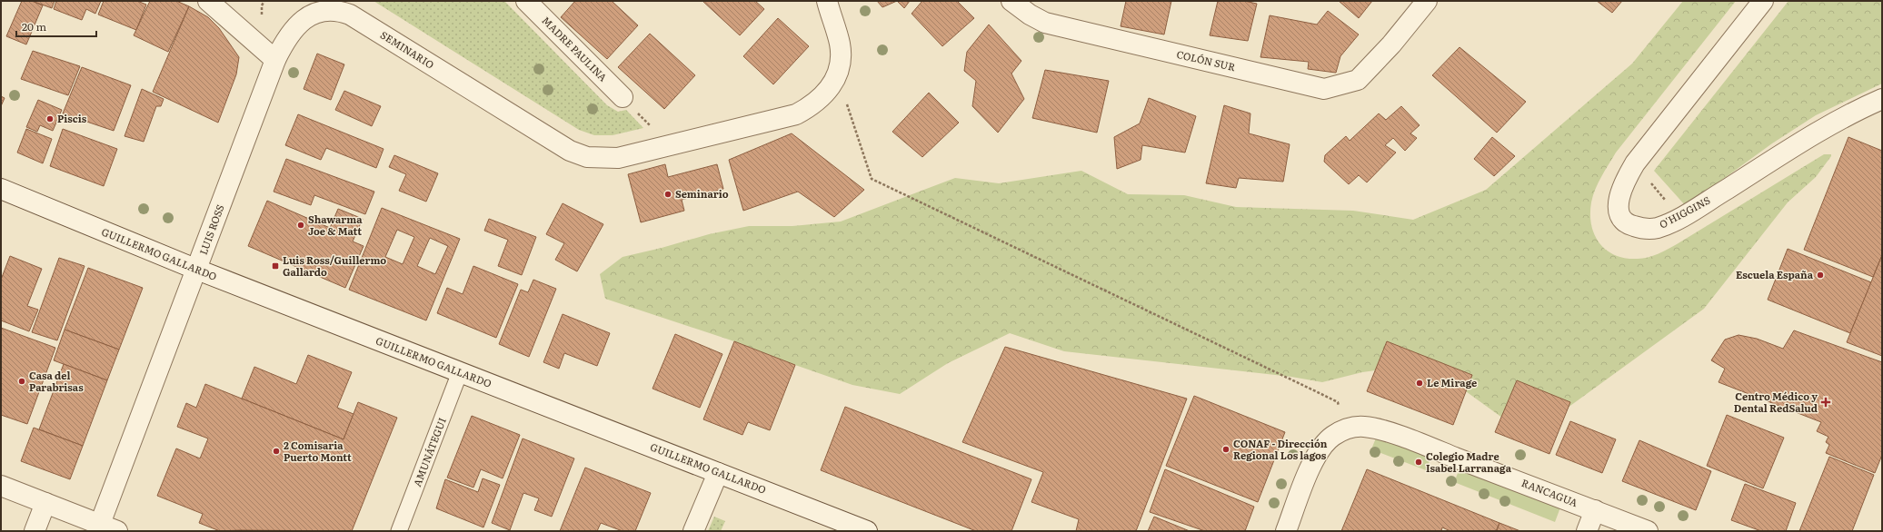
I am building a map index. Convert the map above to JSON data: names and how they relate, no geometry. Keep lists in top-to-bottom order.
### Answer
{
  "streets": {
    "street": [
      "MADRE PAULINA",
      "SEMINARIO",
      "COLÓN SUR",
      "O'HIGGINS",
      "LUIS ROSS",
      "GUILLERMO GALLARDO",
      "RANCAGUA"
    ],
    "lane": ["AMUNÁTEGUI"]
  },
  "crossings": [
    ["SEMINARIO", "LUIS ROSS"],
    ["LUIS ROSS", "GUILLERMO GALLARDO"],
    ["GUILLERMO GALLARDO", "AMUNÁTEGUI"]
  ],
  "places": {
    "other": [
      "Piscis",
      "Seminario",
      "Shawarma Joe & Matt",
      "Escuela España",
      "Casa del Parabrisas",
      "Le Mirage",
      "CONAF - Dirección Regional Los lagos",
      "2 Comisaria Puerto Montt",
      "Colegio Madre Isabel Larranaga"
    ],
    "transit": ["Luis Ross/Guillermo Gallardo"],
    "health": ["Centro Médico y Dental RedSalud"]
  },
  "scale_bar": "20 m"
}
